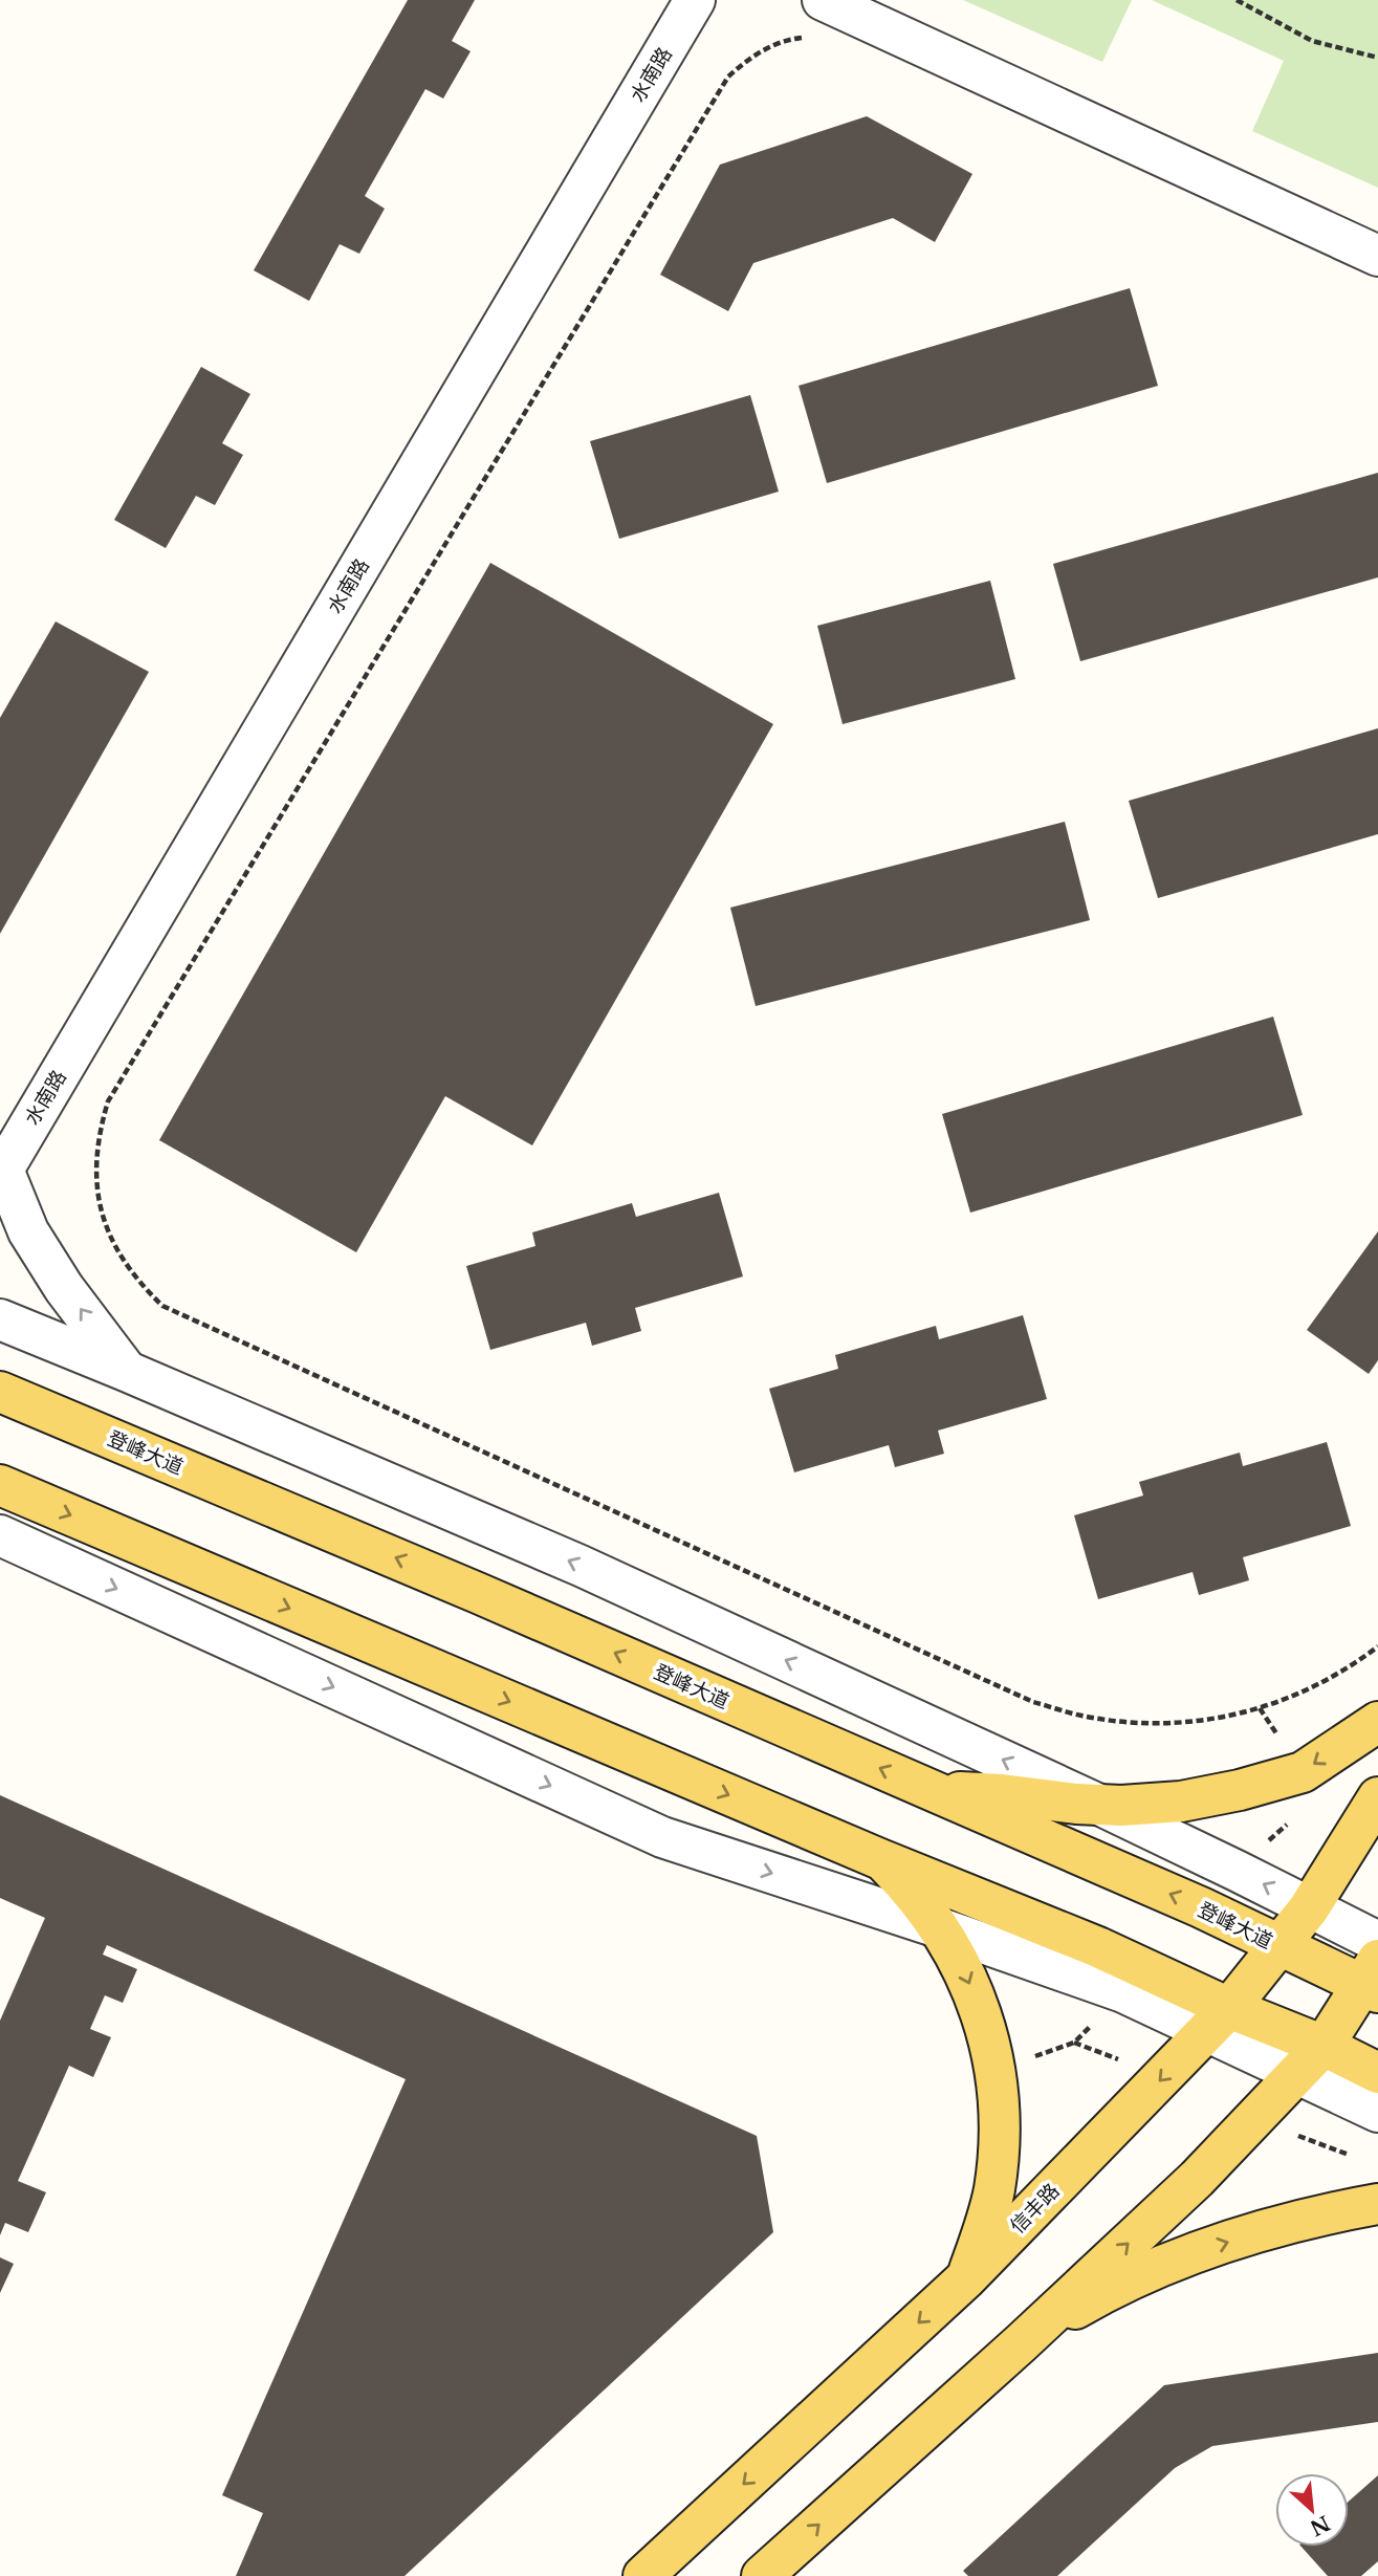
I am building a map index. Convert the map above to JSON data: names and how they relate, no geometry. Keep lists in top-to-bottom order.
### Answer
{
  "streets": {
    "main road": ["登峰大道", "信丰路"],
    "street": ["水南路"]
  },
  "crossings": [
    ["登峰大道", "信丰路"]
  ],
  "north": "bottom right"
}
